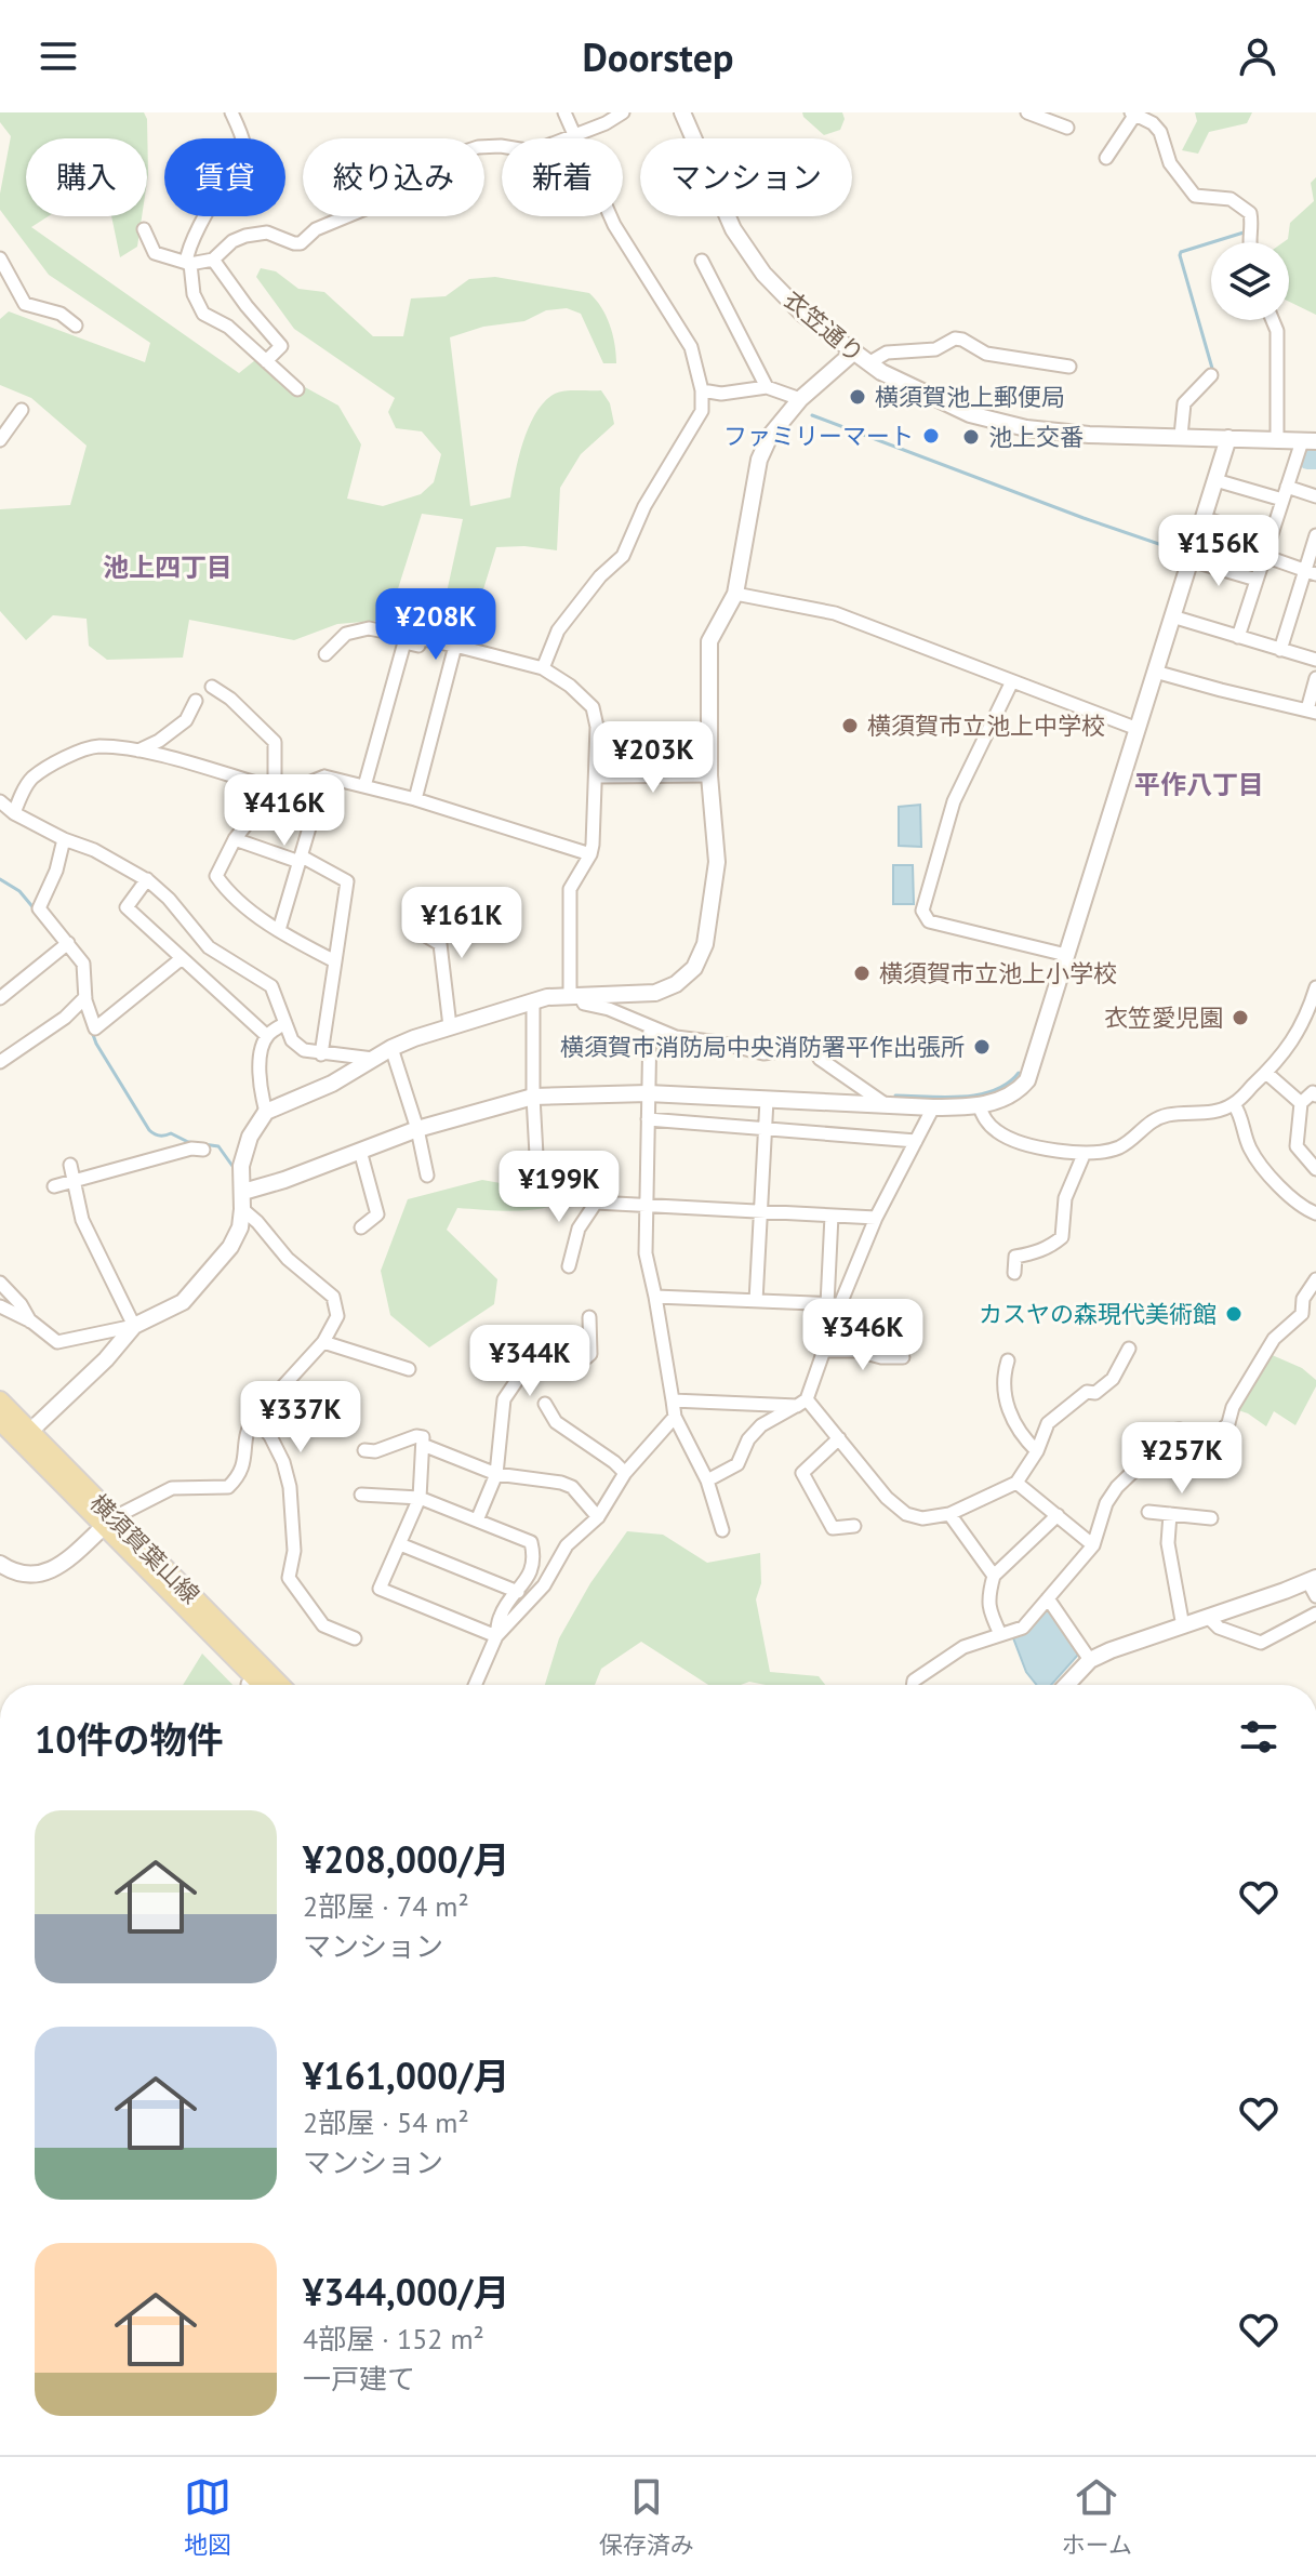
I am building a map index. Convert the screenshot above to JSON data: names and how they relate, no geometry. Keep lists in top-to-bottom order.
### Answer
{
  "streets": {
    "main road": ["横須賀葉山線"],
    "street": ["衣笠通り"]
  },
  "districts": ["池上四丁目", "平作八丁目"],
  "places": [
    "横須賀池上郵便局",
    "ファミリーマート",
    "池上交番",
    "横須賀市立池上中学校",
    "横須賀市立池上小学校",
    "衣笠愛児園",
    "横須賀市消防局中央消防署平作出張所",
    "カスヤの森現代美術館"
  ],
  "page": {
    "header": "Doorstep",
    "chip": [
      "購入",
      "賃貸",
      "絞り込み",
      "新着",
      "マンション"
    ],
    "price": [
      "¥156K",
      "¥208K",
      "¥203K",
      "¥416K",
      "¥161K",
      "¥199K",
      "¥346K",
      "¥344K",
      "¥337K",
      "¥257K"
    ],
    "heading": "10件の物件",
    "list": [
      {
        "name": "¥208,000/月",
        "note": "2部屋 · 74 m² · マンション"
      },
      {
        "name": "¥161,000/月",
        "note": "2部屋 · 54 m² · マンション"
      },
      {
        "name": "¥344,000/月",
        "note": "4部屋 · 152 m² · 一戸建て"
      }
    ],
    "tabs": ["地図", "保存済み", "ホーム"]
  }
}
